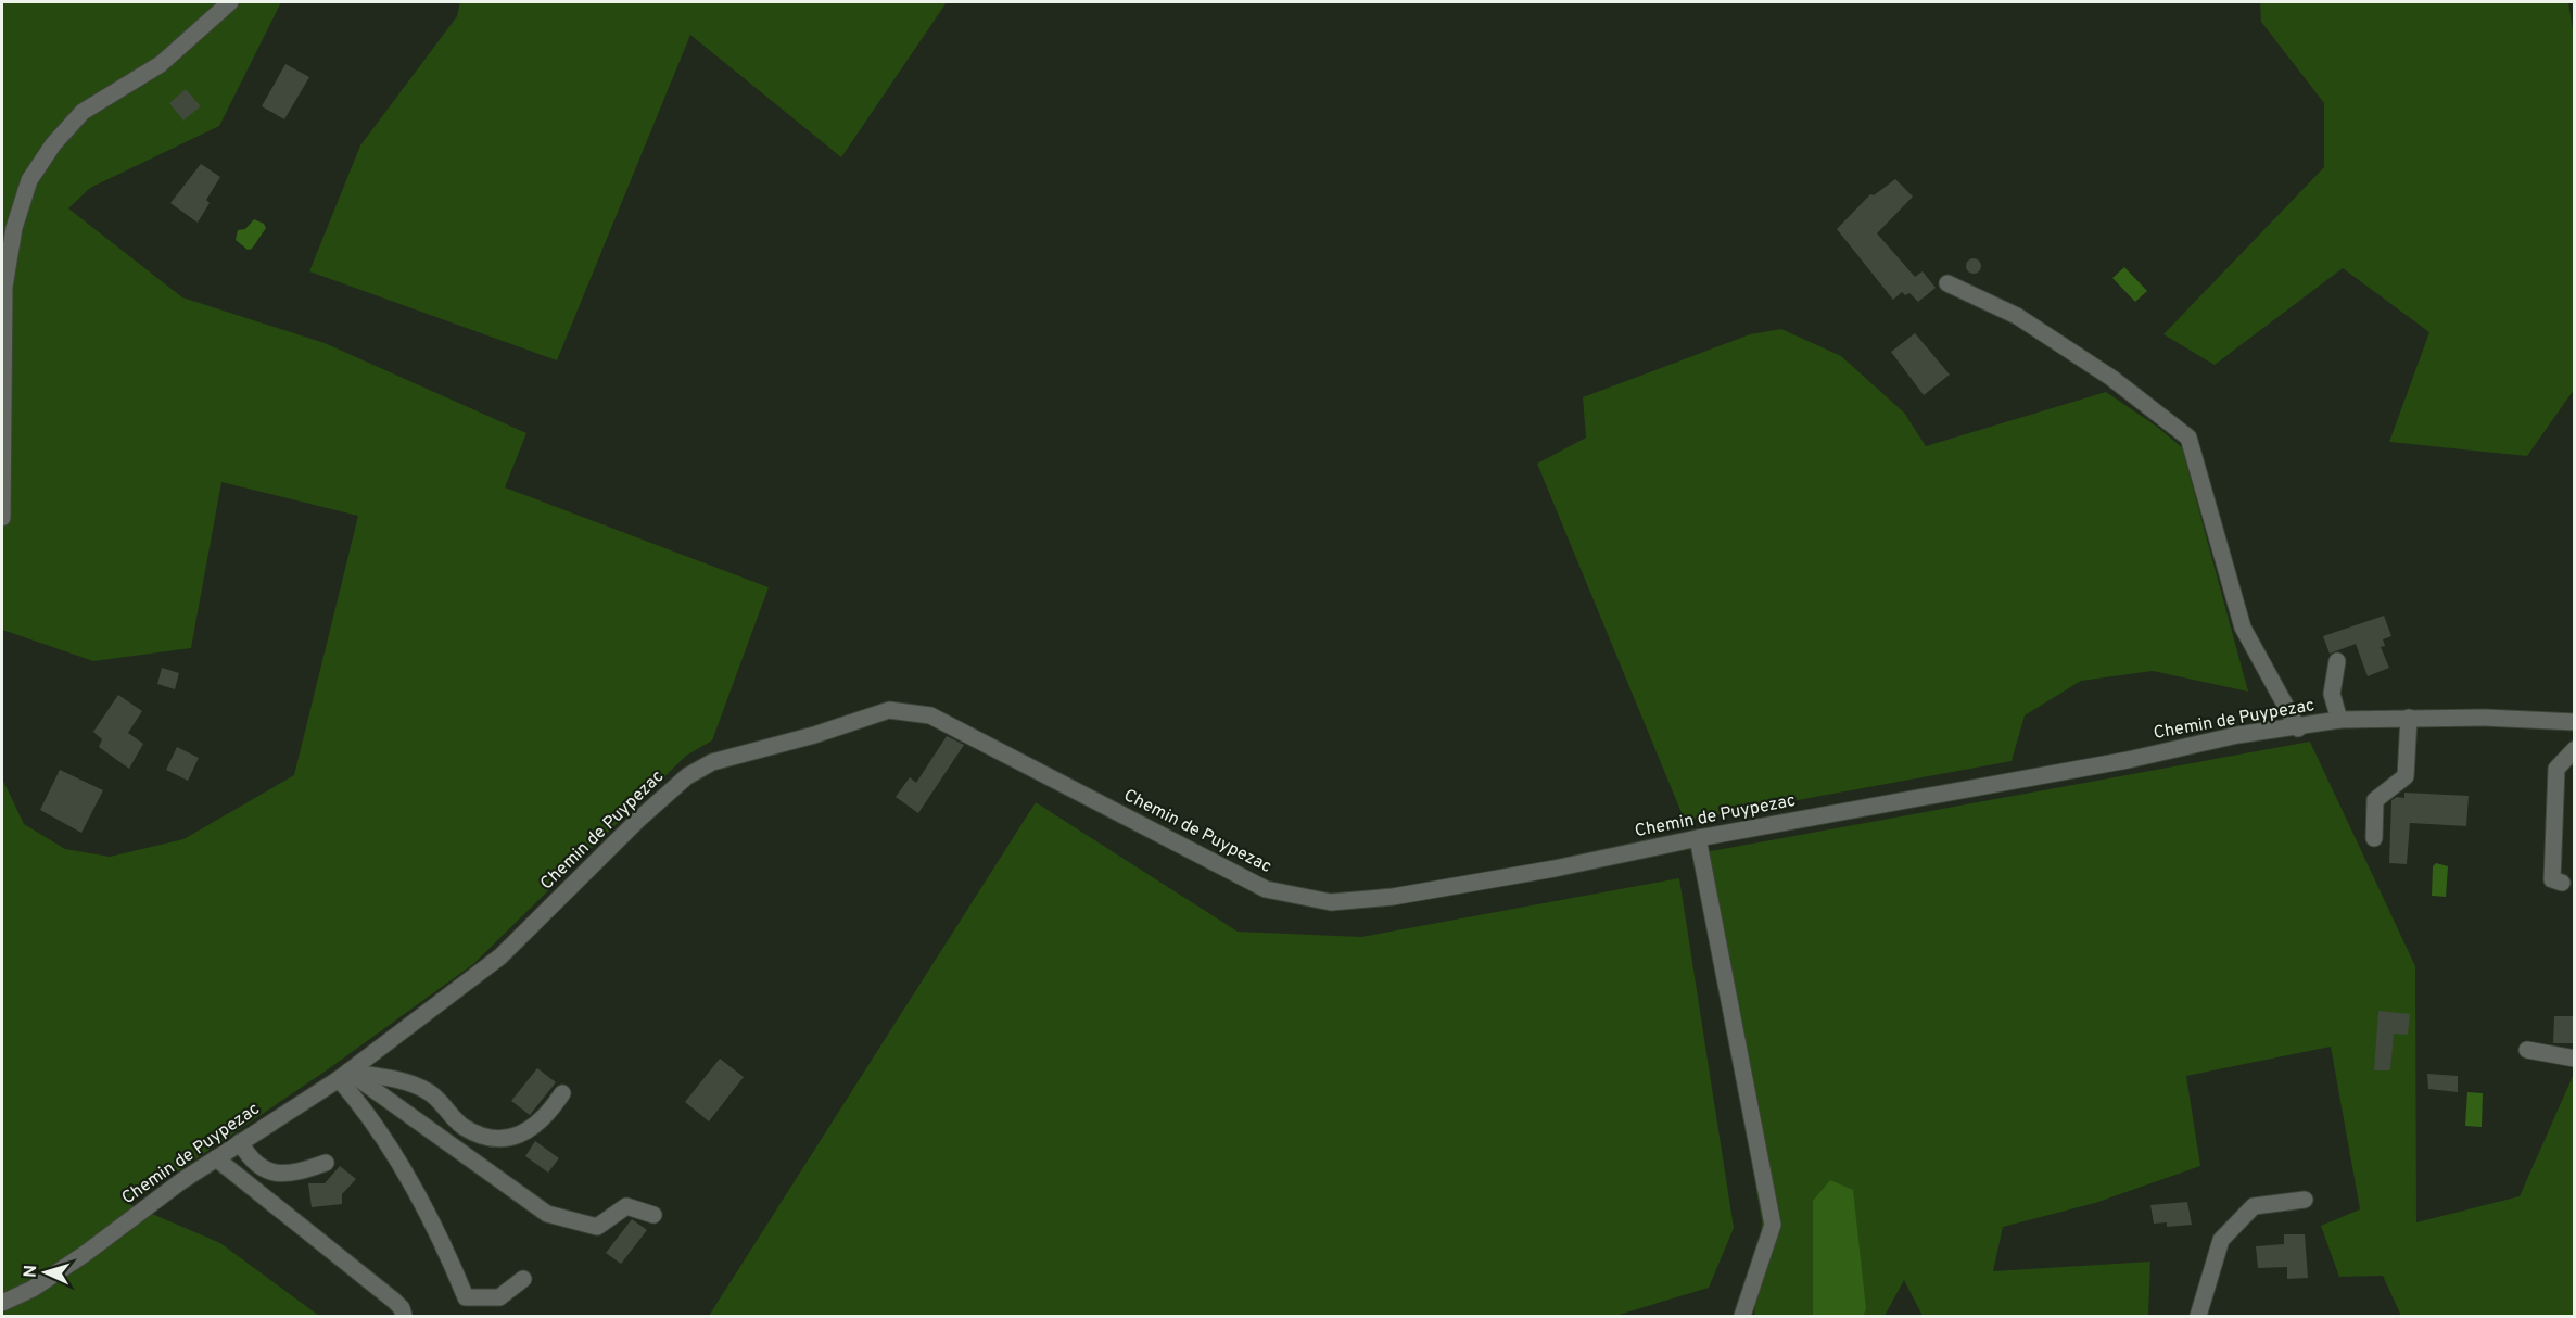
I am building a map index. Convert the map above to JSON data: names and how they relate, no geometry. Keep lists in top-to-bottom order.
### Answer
{
  "streets": {
    "street": ["Chemin de Puypezac"]
  },
  "north": "left"
}
